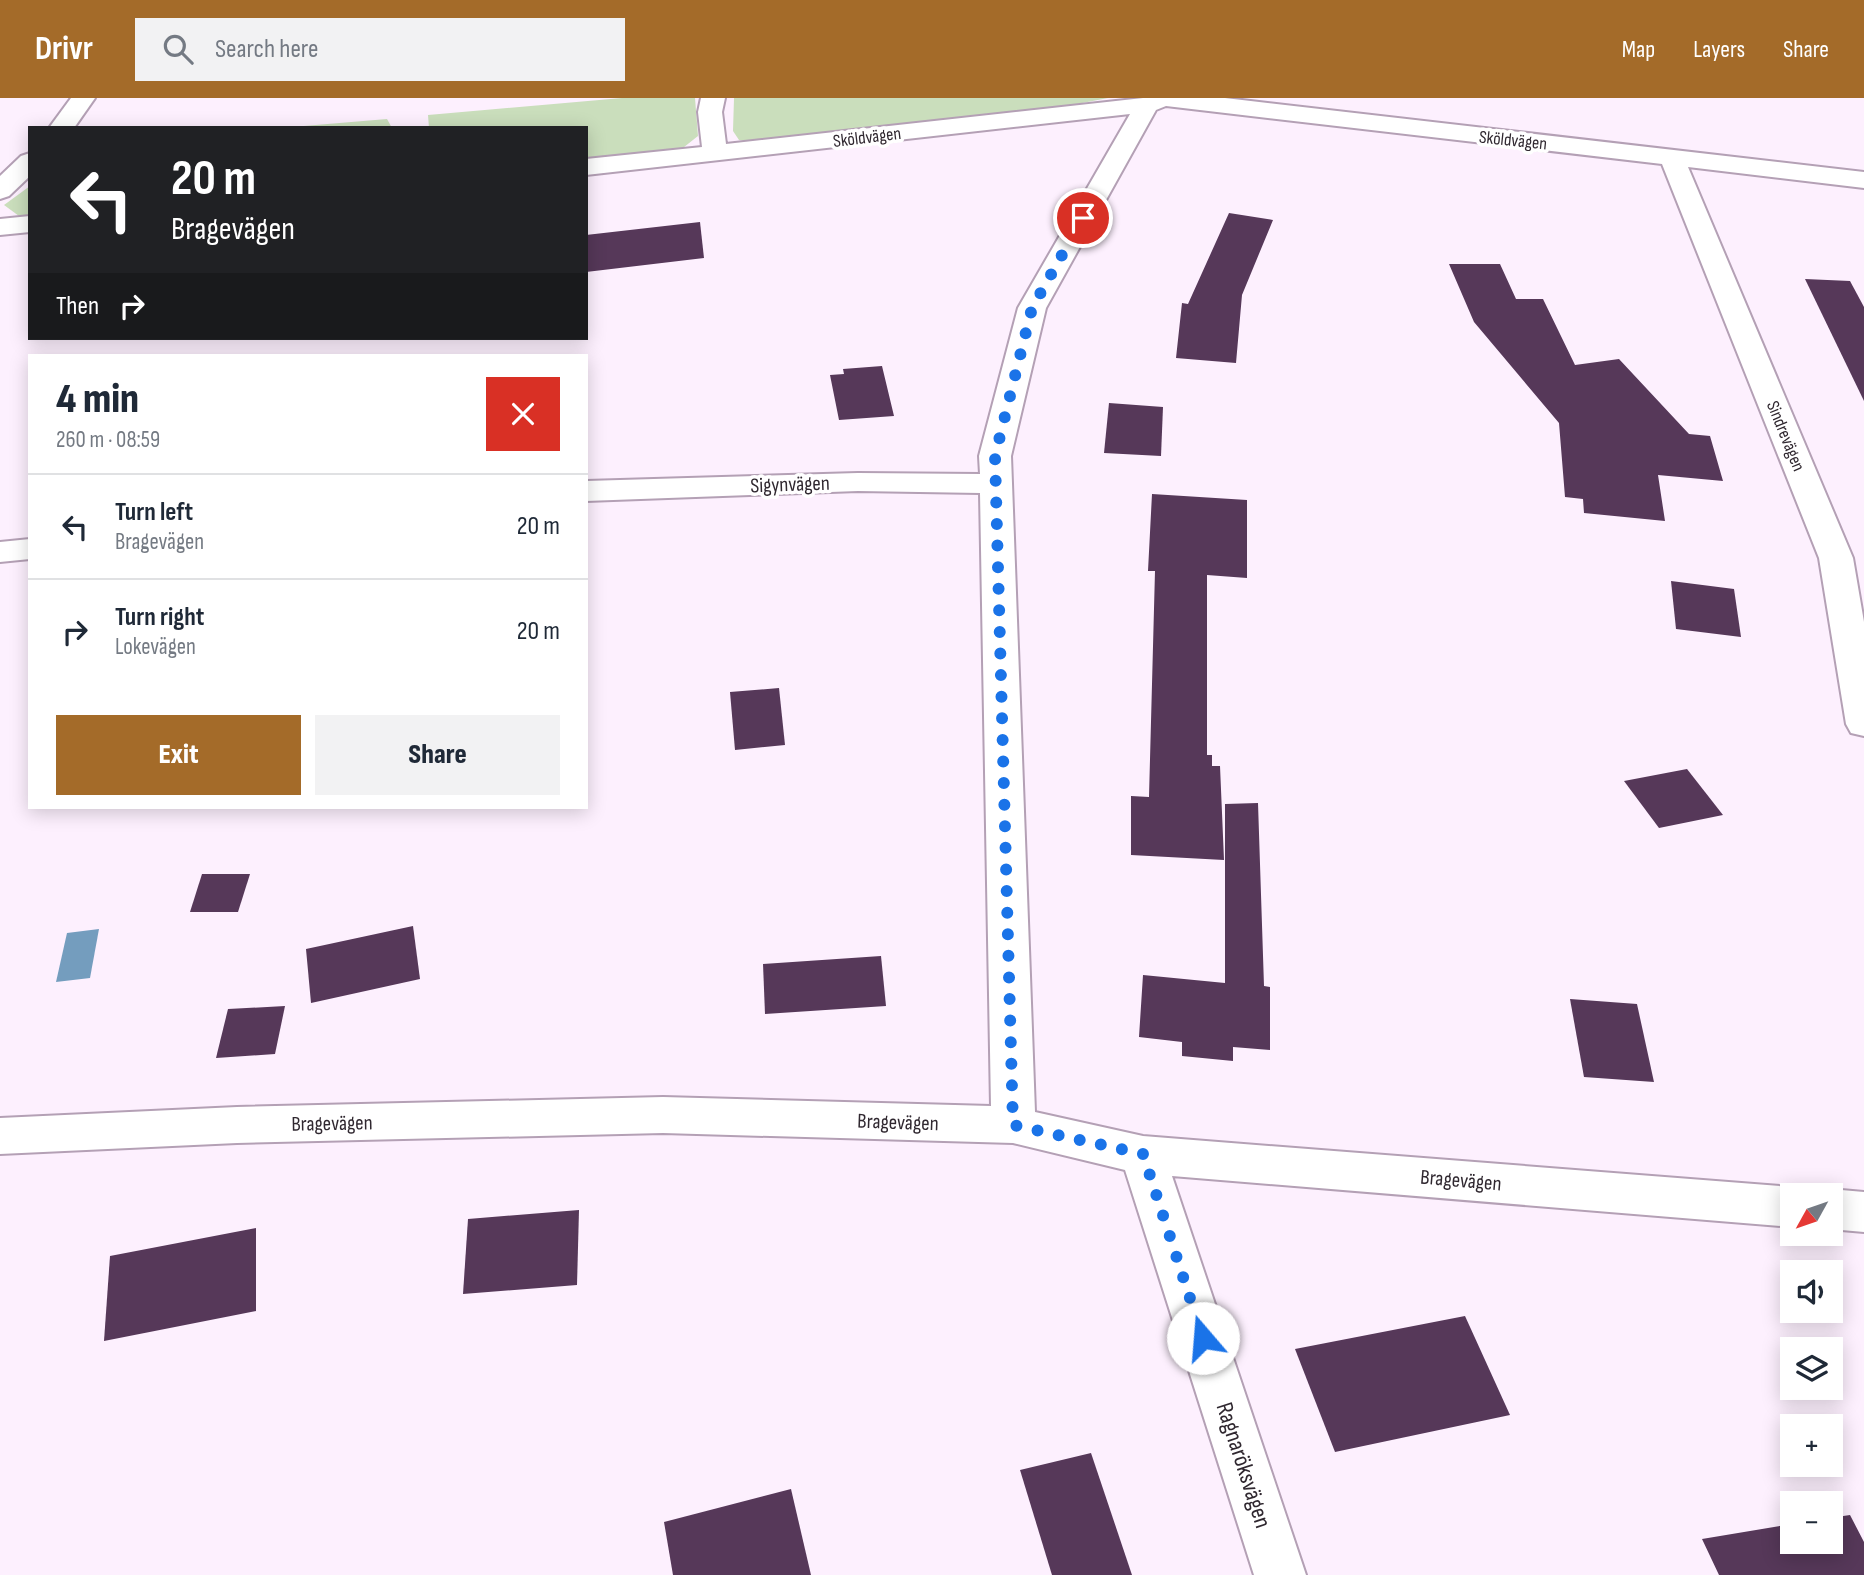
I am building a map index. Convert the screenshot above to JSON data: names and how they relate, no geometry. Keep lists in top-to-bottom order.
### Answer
{
  "streets": {
    "street": [
      "Sköldvägen",
      "Sindrevägen",
      "Sigynvägen",
      "Bragevägen",
      "Ragnaröksvägen"
    ]
  },
  "crossings": [
    ["Sköldvägen", "Sindrevägen"],
    ["Bragevägen", "Ragnaröksvägen"]
  ],
  "north": "bottom left",
  "page": {
    "header": "Drivr",
    "search": "Search here",
    "nav": ["Map", "Layers", "Share"],
    "turn": ["20 m", "Bragevägen"],
    "then": "Then",
    "heading": ["4 min", "260 m · 08:59"],
    "list": [
      {
        "name": "Turn left",
        "note": "Bragevägen",
        "value": "20 m"
      },
      {
        "name": "Turn right",
        "note": "Lokevägen",
        "value": "20 m"
      }
    ],
    "buttons": ["Exit", "Share"],
    "map_buttons": ["+", "−"]
  }
}
